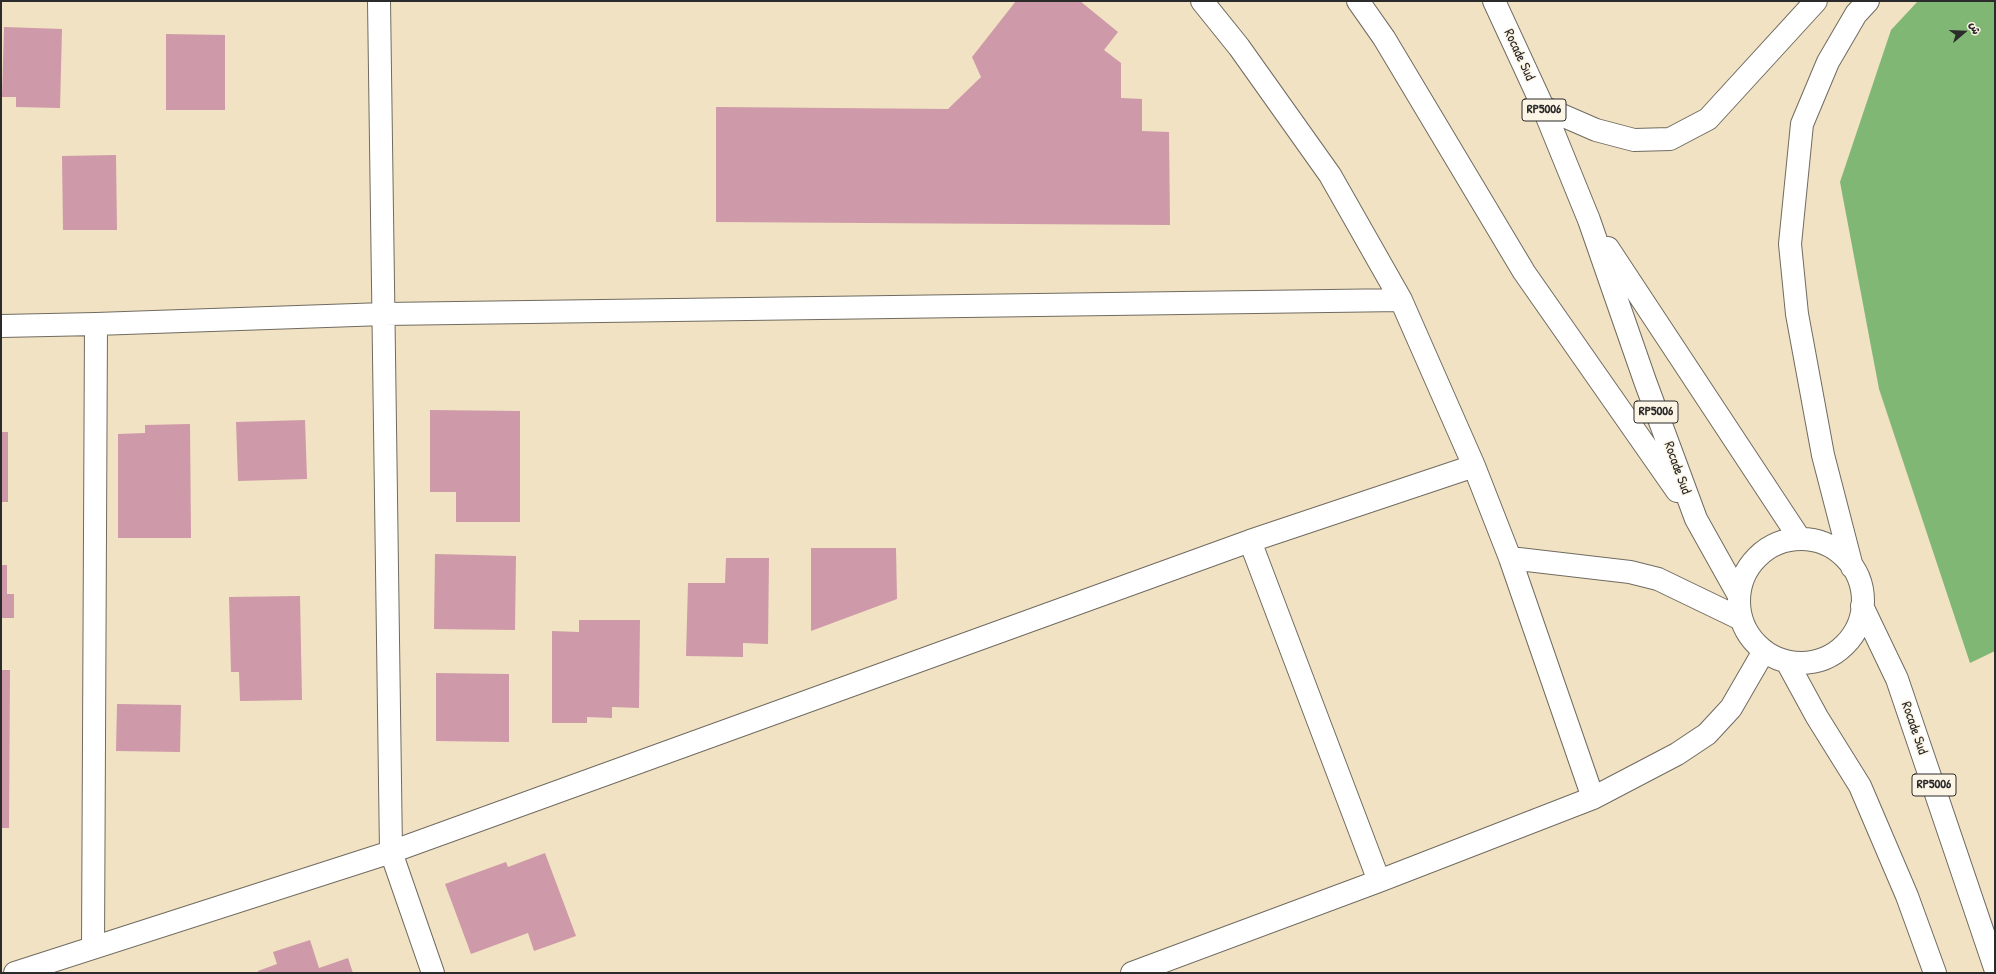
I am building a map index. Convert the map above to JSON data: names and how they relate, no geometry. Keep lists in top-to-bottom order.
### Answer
{
  "streets": {
    "main road": ["Rocade Sud", "RP5006"]
  },
  "crossings": [
    ["Rocade Sud", "RP5006"]
  ],
  "north": "right"
}
